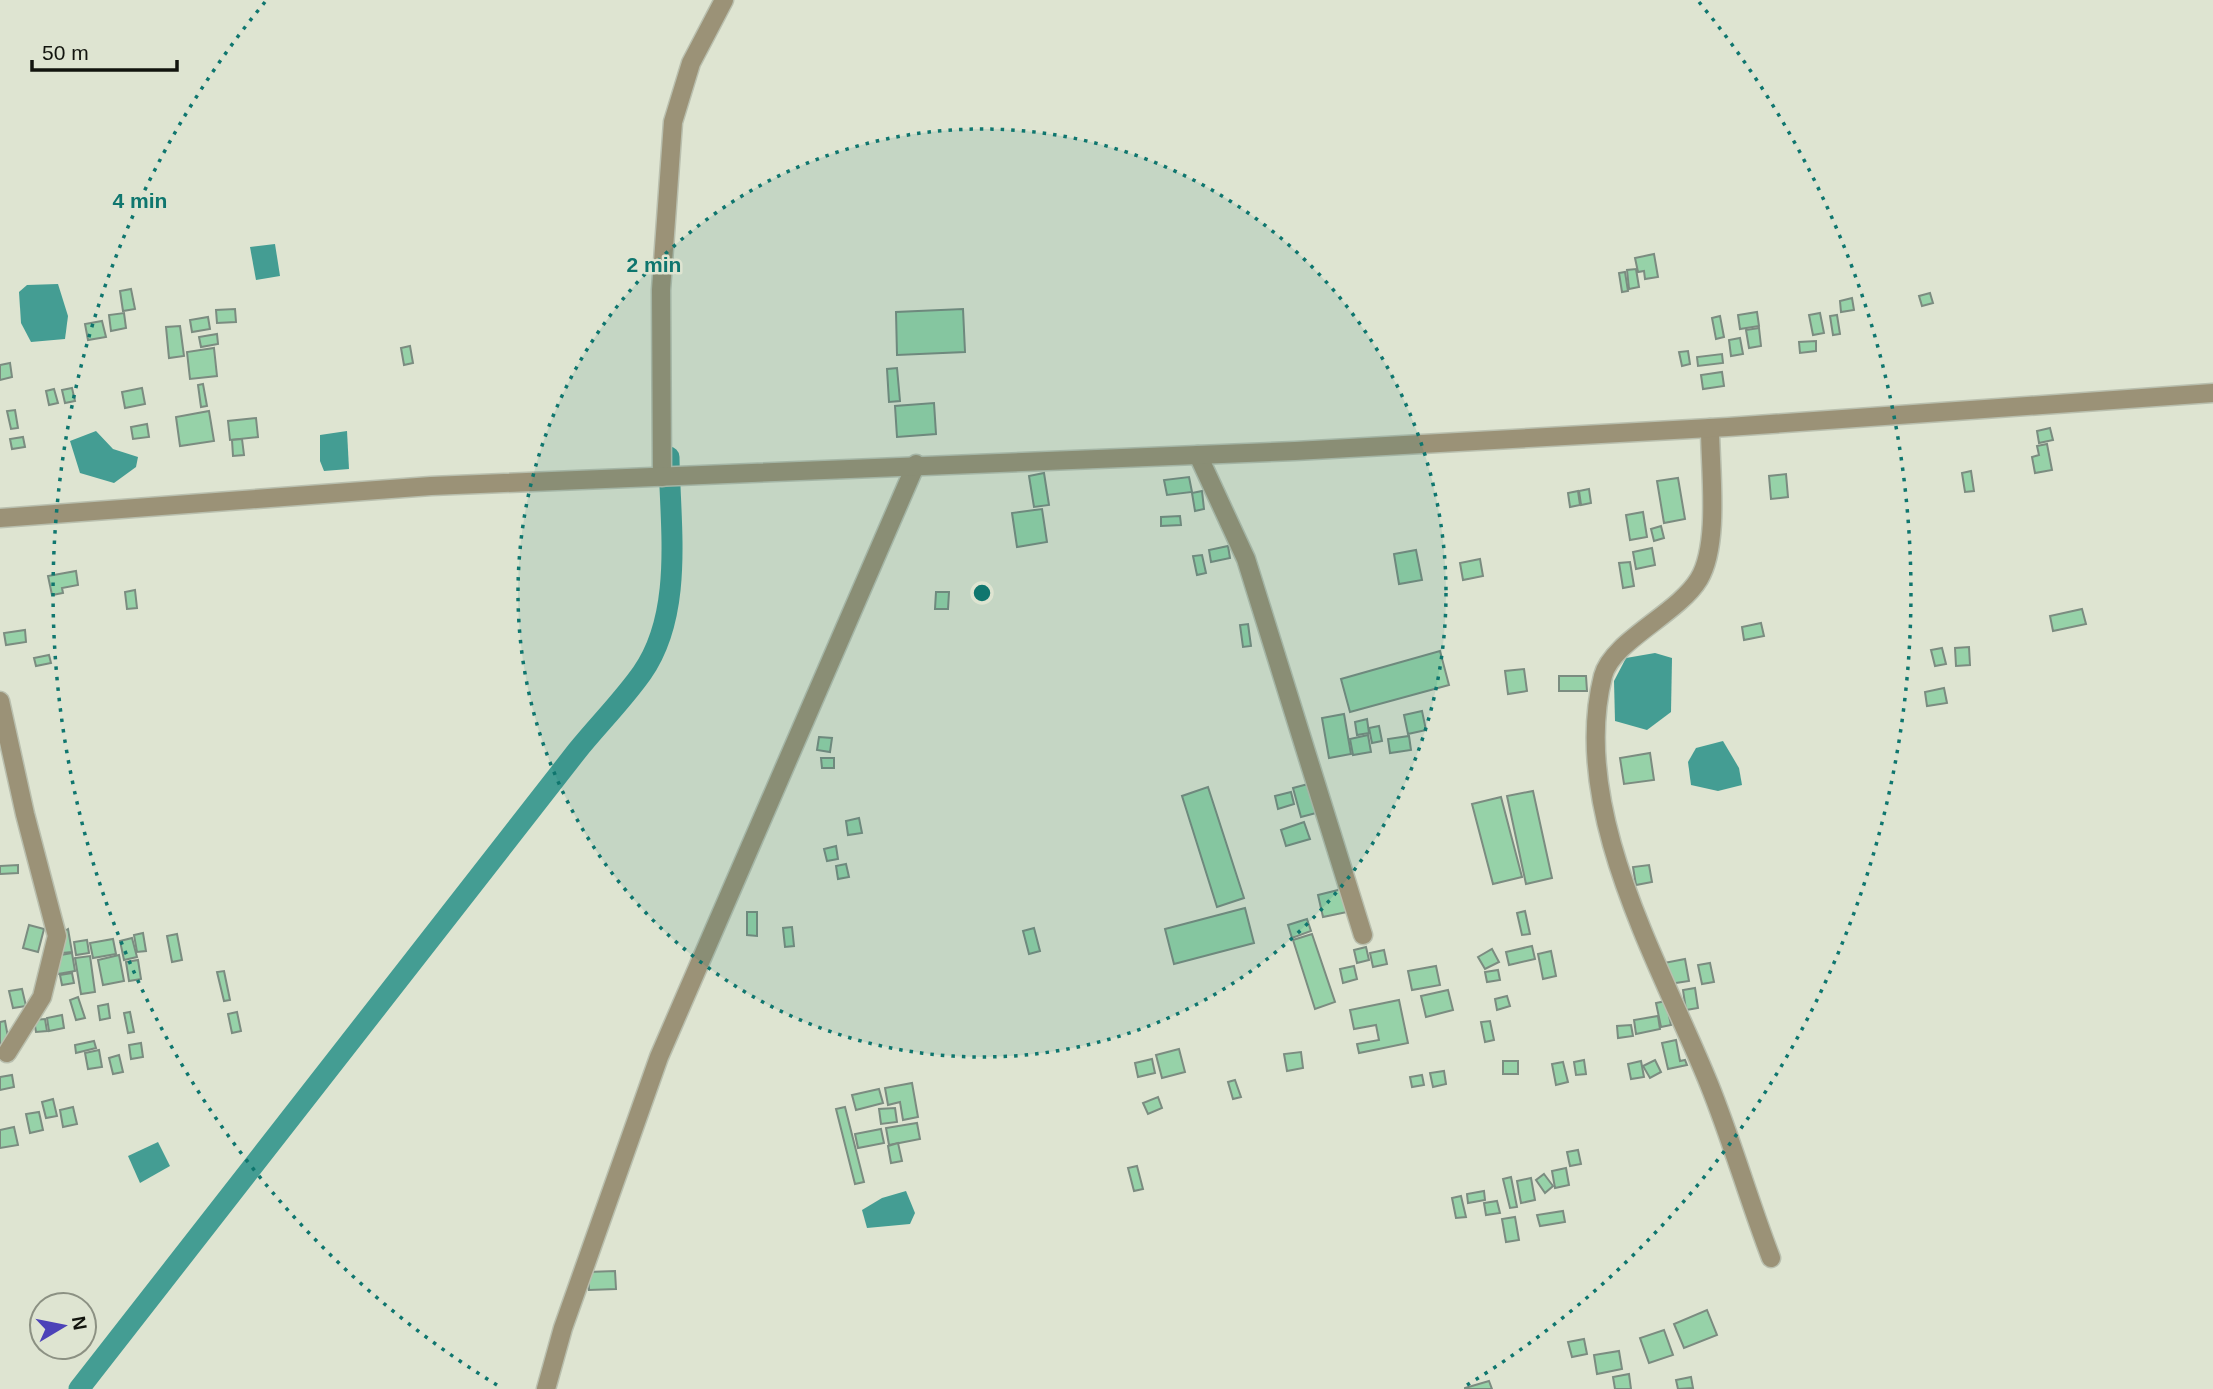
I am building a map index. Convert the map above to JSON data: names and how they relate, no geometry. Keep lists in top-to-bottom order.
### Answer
{
  "scale_bar": "50 m",
  "north": "right",
  "rings": ["4 min", "2 min"]
}
